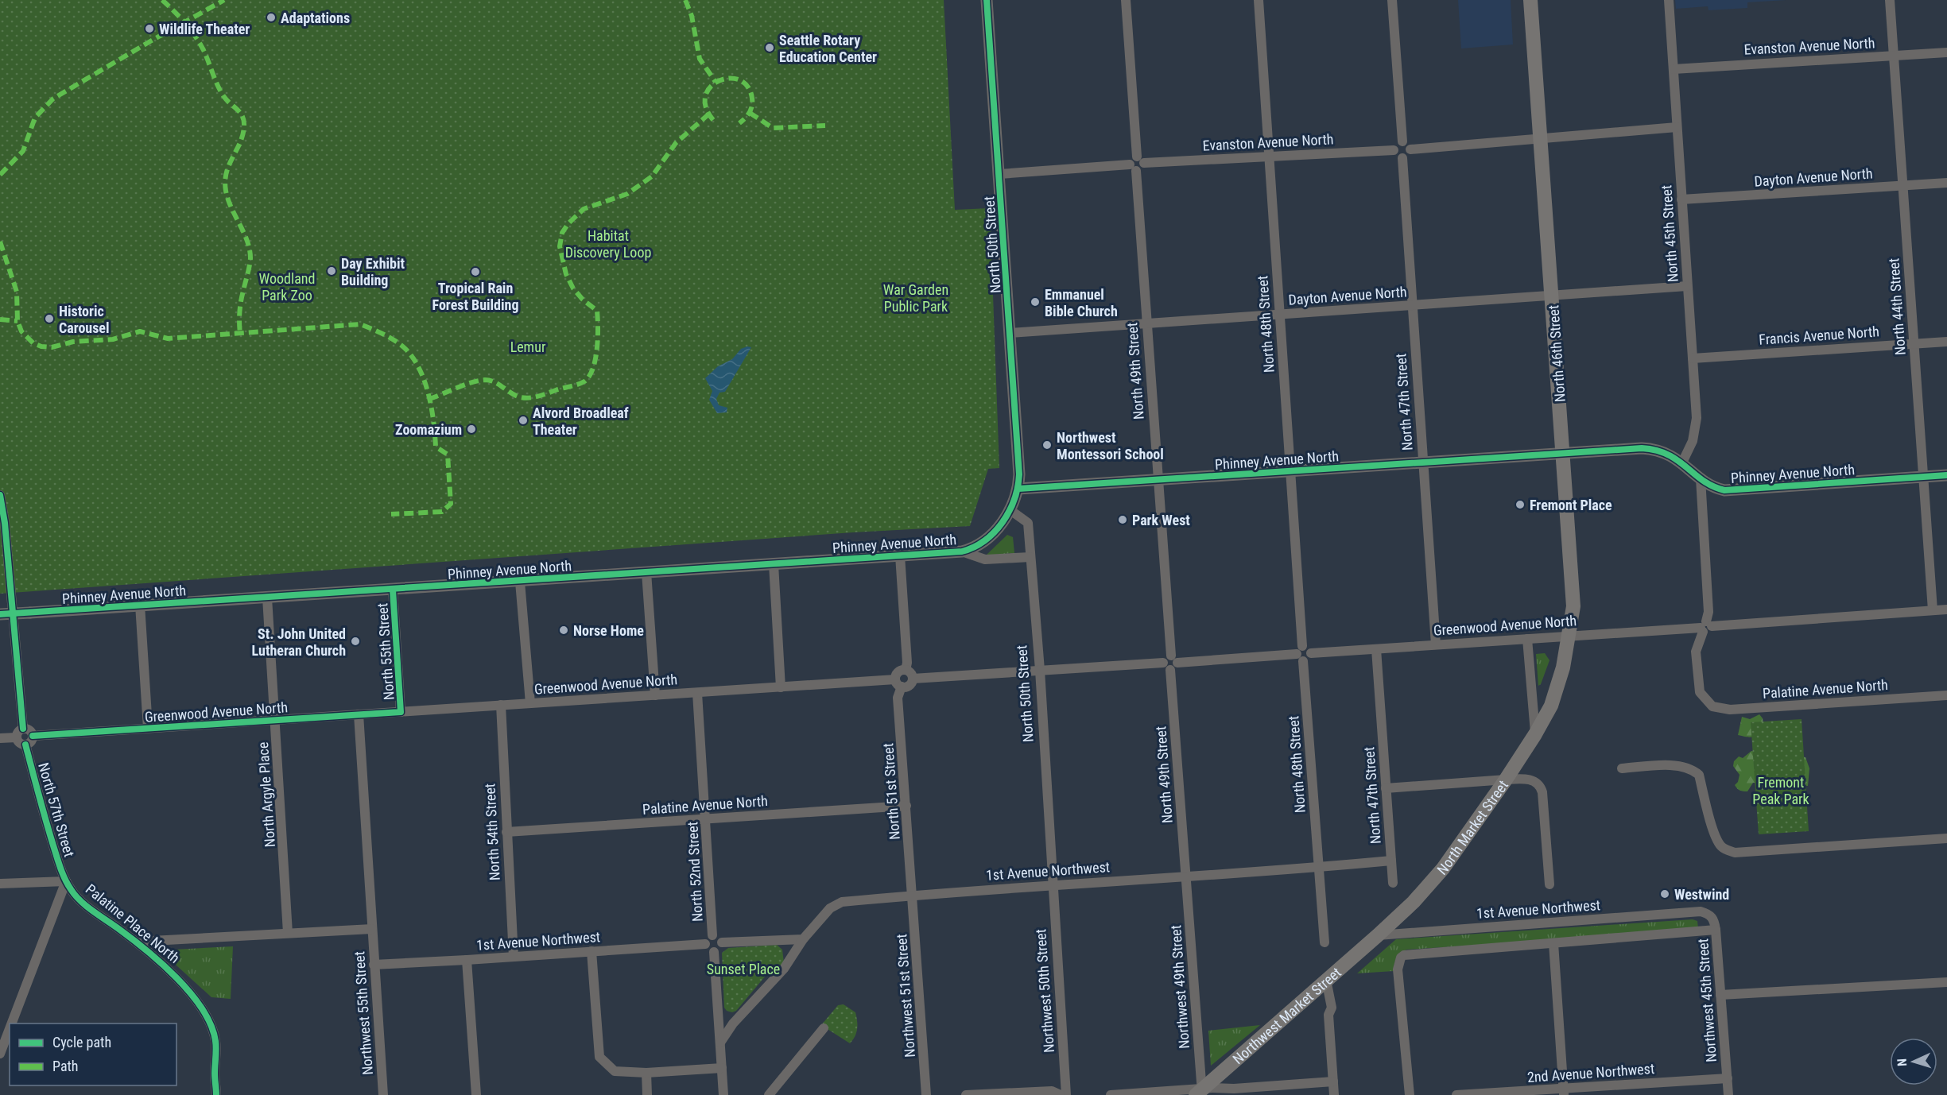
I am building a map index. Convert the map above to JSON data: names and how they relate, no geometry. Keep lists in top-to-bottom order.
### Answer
{
  "streets": {
    "main road": ["North 46th Street", "North Market Street", "Northwest Market Street"],
    "street": [
      "Evanston Avenue North",
      "Dayton Avenue North",
      "North 45th Street",
      "North 50th Street",
      "North 44th Street",
      "North 48th Street",
      "Francis Avenue North",
      "North 49th Street",
      "North 47th Street",
      "Phinney Avenue North",
      "Greenwood Avenue North",
      "North 55th Street",
      "Palatine Avenue North",
      "North 51st Street",
      "North Argyle Place",
      "North 57th Street",
      "North 54th Street",
      "1st Avenue Northwest",
      "North 52nd Street",
      "Palatine Place North",
      "Northwest 49th Street",
      "Northwest 50th Street",
      "Northwest 51st Street",
      "Northwest 45th Street",
      "Northwest 55th Street",
      "2nd Avenue Northwest"
    ]
  },
  "crossings": [
    ["Evanston Avenue North", "North 45th Street"],
    ["Evanston Avenue North", "North 44th Street"],
    ["Evanston Avenue North", "North 48th Street"],
    ["Evanston Avenue North", "North 47th Street"],
    ["Dayton Avenue North", "North 45th Street"],
    ["Dayton Avenue North", "North 50th Street"],
    ["Dayton Avenue North", "North 44th Street"],
    ["Dayton Avenue North", "North 48th Street"],
    ["Dayton Avenue North", "North 46th Street"],
    ["Dayton Avenue North", "North 49th Street"],
    ["Dayton Avenue North", "North 47th Street"],
    ["North 45th Street", "Francis Avenue North"],
    ["North 45th Street", "Phinney Avenue North"],
    ["North 50th Street", "Phinney Avenue North"],
    ["North 50th Street", "1st Avenue Northwest"],
    ["North 50th Street", "Northwest 50th Street"],
    ["North 44th Street", "Francis Avenue North"],
    ["North 44th Street", "Phinney Avenue North"],
    ["North 44th Street", "Greenwood Avenue North"],
    ["North 48th Street", "Phinney Avenue North"],
    ["North 48th Street", "Greenwood Avenue North"],
    ["North 48th Street", "1st Avenue Northwest"],
    ["North 46th Street", "Phinney Avenue North"],
    ["North 46th Street", "Greenwood Avenue North"],
    ["North 46th Street", "North Market Street"],
    ["North 49th Street", "Phinney Avenue North"],
    ["North 49th Street", "1st Avenue Northwest"],
    ["North 49th Street", "Northwest 49th Street"],
    ["North 47th Street", "Phinney Avenue North"],
    ["North 47th Street", "Greenwood Avenue North"],
    ["North 47th Street", "1st Avenue Northwest"],
    ["Phinney Avenue North", "North 55th Street"],
    ["Phinney Avenue North", "North Argyle Place"],
    ["Greenwood Avenue North", "North 55th Street"],
    ["Greenwood Avenue North", "Palatine Avenue North"],
    ["Greenwood Avenue North", "North 51st Street"],
    ["Greenwood Avenue North", "North Argyle Place"],
    ["Greenwood Avenue North", "North 57th Street"],
    ["Greenwood Avenue North", "North 54th Street"],
    ["Greenwood Avenue North", "North 52nd Street"],
    ["Palatine Avenue North", "North 51st Street"],
    ["Palatine Avenue North", "North 54th Street"],
    ["Palatine Avenue North", "North 52nd Street"],
    ["North 51st Street", "1st Avenue Northwest"],
    ["North 51st Street", "Northwest 51st Street"],
    ["North 57th Street", "Palatine Place North"],
    ["North Market Street", "1st Avenue Northwest"],
    ["North Market Street", "Northwest Market Street"],
    ["North 54th Street", "1st Avenue Northwest"],
    ["1st Avenue Northwest", "North 52nd Street"],
    ["1st Avenue Northwest", "Northwest 49th Street"],
    ["1st Avenue Northwest", "Northwest 50th Street"],
    ["1st Avenue Northwest", "Northwest 51st Street"],
    ["1st Avenue Northwest", "Northwest 45th Street"],
    ["1st Avenue Northwest", "Northwest 55th Street"],
    ["1st Avenue Northwest", "Northwest Market Street"],
    ["Northwest 49th Street", "Northwest Market Street"],
    ["Northwest 45th Street", "2nd Avenue Northwest"]
  ],
  "parks": [
    "Habitat Discovery Loop",
    "Woodland Park Zoo",
    "War Garden Public Park",
    "Lemur",
    "Fremont Peak Park",
    "Sunset Place"
  ],
  "places": [
    "Adaptations",
    "Wildlife Theater",
    "Seattle Rotary Education Center",
    "Day Exhibit Building",
    "Tropical Rain Forest Building",
    "Emmanuel Bible Church",
    "Historic Carousel",
    "Alvord Broadleaf Theater",
    "Zoomazium",
    "Northwest Montessori School",
    "Fremont Place",
    "Park West",
    "Norse Home",
    "St. John United Lutheran Church",
    "Westwind"
  ],
  "legend": ["Cycle path", "Path"],
  "north": "left"
}
